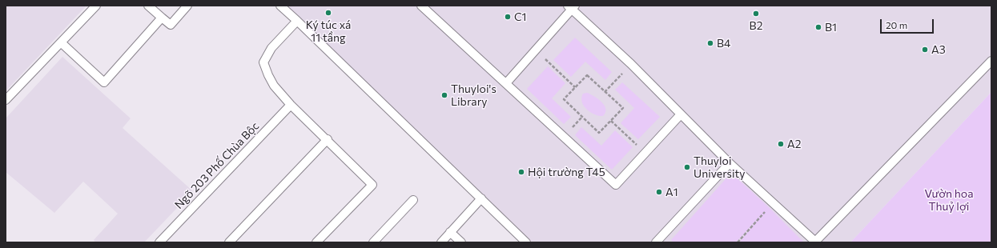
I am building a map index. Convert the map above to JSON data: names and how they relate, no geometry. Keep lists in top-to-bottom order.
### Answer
{
  "streets": {
    "lane": ["Ngõ 203 Phố Chùa Bộc"]
  },
  "parks": ["Vườn hoa Thuỷ lợi"],
  "places": [
    "Ký túc xá 11 tầng",
    "B2",
    "C1",
    "B1",
    "B4",
    "A3",
    "Thuyloi's Library",
    "A2",
    "Thuyloi University",
    "Hội trường T45",
    "A1"
  ],
  "scale_bar": "20 m"
}
